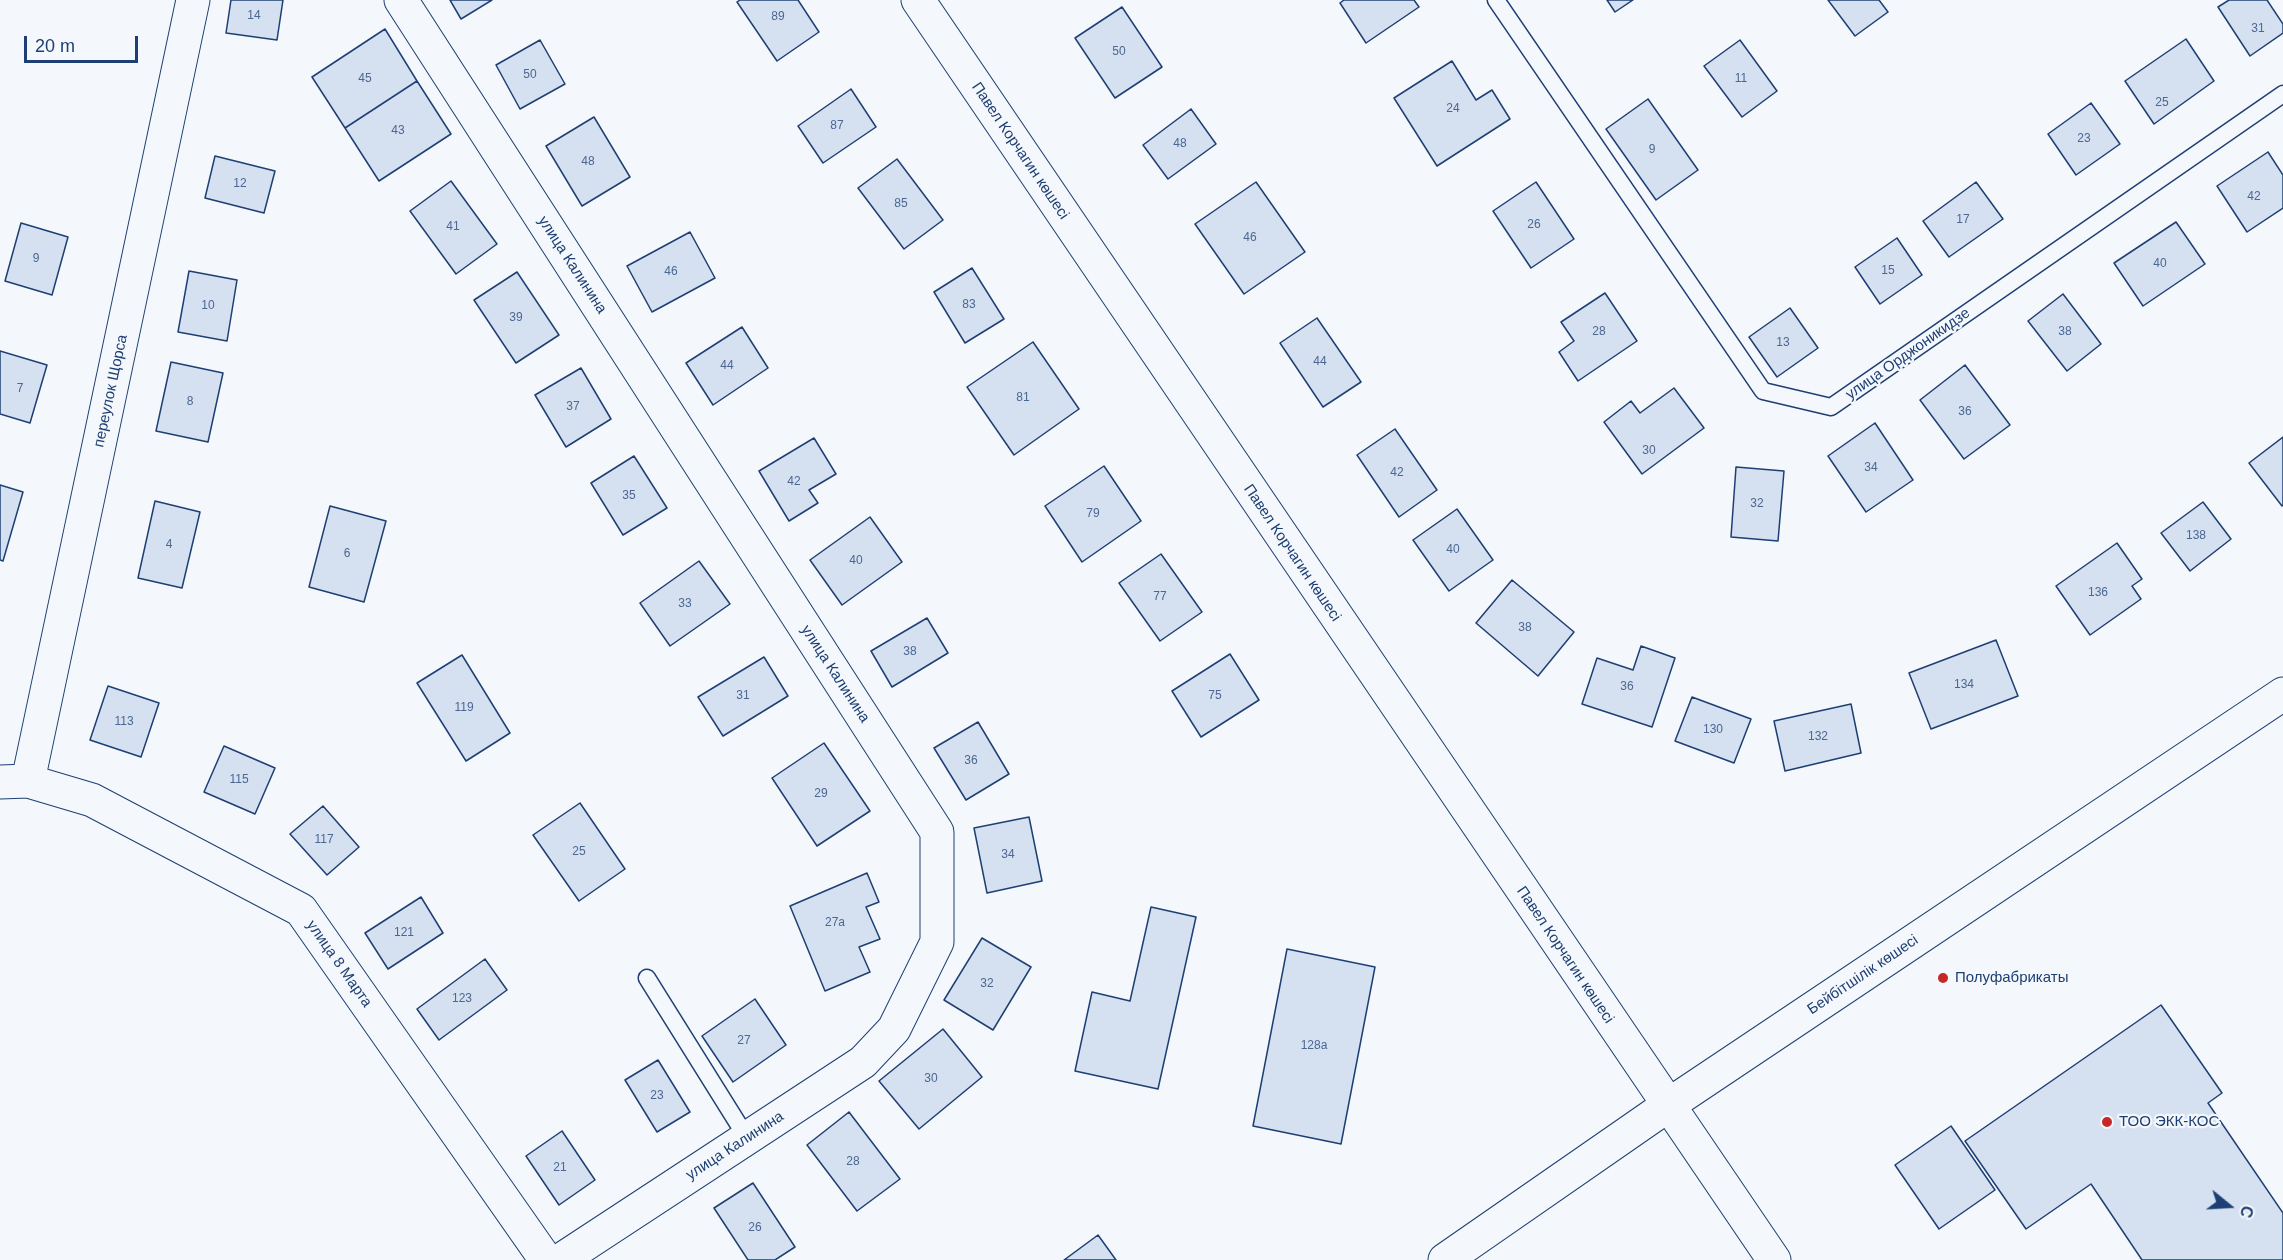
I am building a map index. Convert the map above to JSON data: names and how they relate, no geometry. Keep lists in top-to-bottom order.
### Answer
{
  "streets": {
    "street": [
      "Павел Корчагин көшесі",
      "улица Калинина",
      "переулок Щорса",
      "улица 8 Марта",
      "Бейбітшілік көшесі"
    ],
    "lane": ["улица Орджоникидзе"]
  },
  "crossings": [
    ["Павел Корчагин көшесі", "Бейбітшілік көшесі"],
    ["переулок Щорса", "улица 8 Марта"]
  ],
  "places": ["Полуфабрикаты", "ТОО ЭКК-КОС"],
  "house_numbers": [
    "14",
    "89",
    "31",
    "50",
    "50",
    "45",
    "11",
    "25",
    "24",
    "87",
    "43",
    "23",
    "48",
    "9",
    "48",
    "12",
    "42",
    "85",
    "17",
    "26",
    "41",
    "46",
    "9",
    "40",
    "15",
    "46",
    "83",
    "10",
    "39",
    "28",
    "38",
    "13",
    "44",
    "44",
    "7",
    "81",
    "8",
    "37",
    "36",
    "30",
    "34",
    "42",
    "42",
    "35",
    "32",
    "79",
    "138",
    "4",
    "40",
    "6",
    "40",
    "136",
    "77",
    "33",
    "38",
    "38",
    "134",
    "36",
    "31",
    "75",
    "119",
    "113",
    "130",
    "132",
    "36",
    "115",
    "29",
    "117",
    "25",
    "34",
    "27а",
    "121",
    "32",
    "123",
    "27",
    "128а",
    "30",
    "23",
    "28",
    "21",
    "26"
  ],
  "scale_bar": "20 m",
  "north": "right"
}
